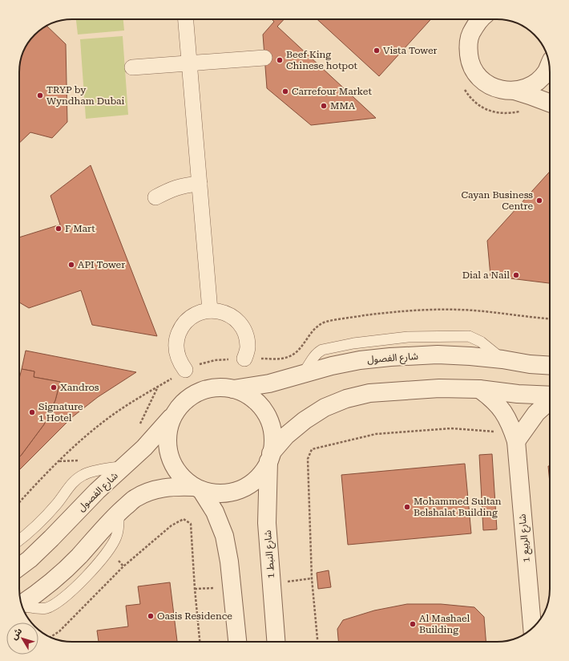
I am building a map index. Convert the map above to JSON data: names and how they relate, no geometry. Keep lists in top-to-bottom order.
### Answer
{
  "streets": {
    "street": ["شارع الفصول", "شارع الربيع 1", "شارع النبط 1"]
  },
  "crossings": [
    ["شارع الفصول", "شارع النبط 1"]
  ],
  "places": [
    "Vista Tower",
    "Beef King Chinese hotpot",
    "Carrefour Market",
    "TRYP by Wyndham Dubai",
    "MMA",
    "Cayan Business Centre",
    "F Mart",
    "API Tower",
    "Dial a Nail",
    "Xandros",
    "Signature 1 Hotel",
    "Mohammed Sultan Belshalat Building",
    "Oasis Residence",
    "Al Mashael Building"
  ],
  "north": "top left"
}
